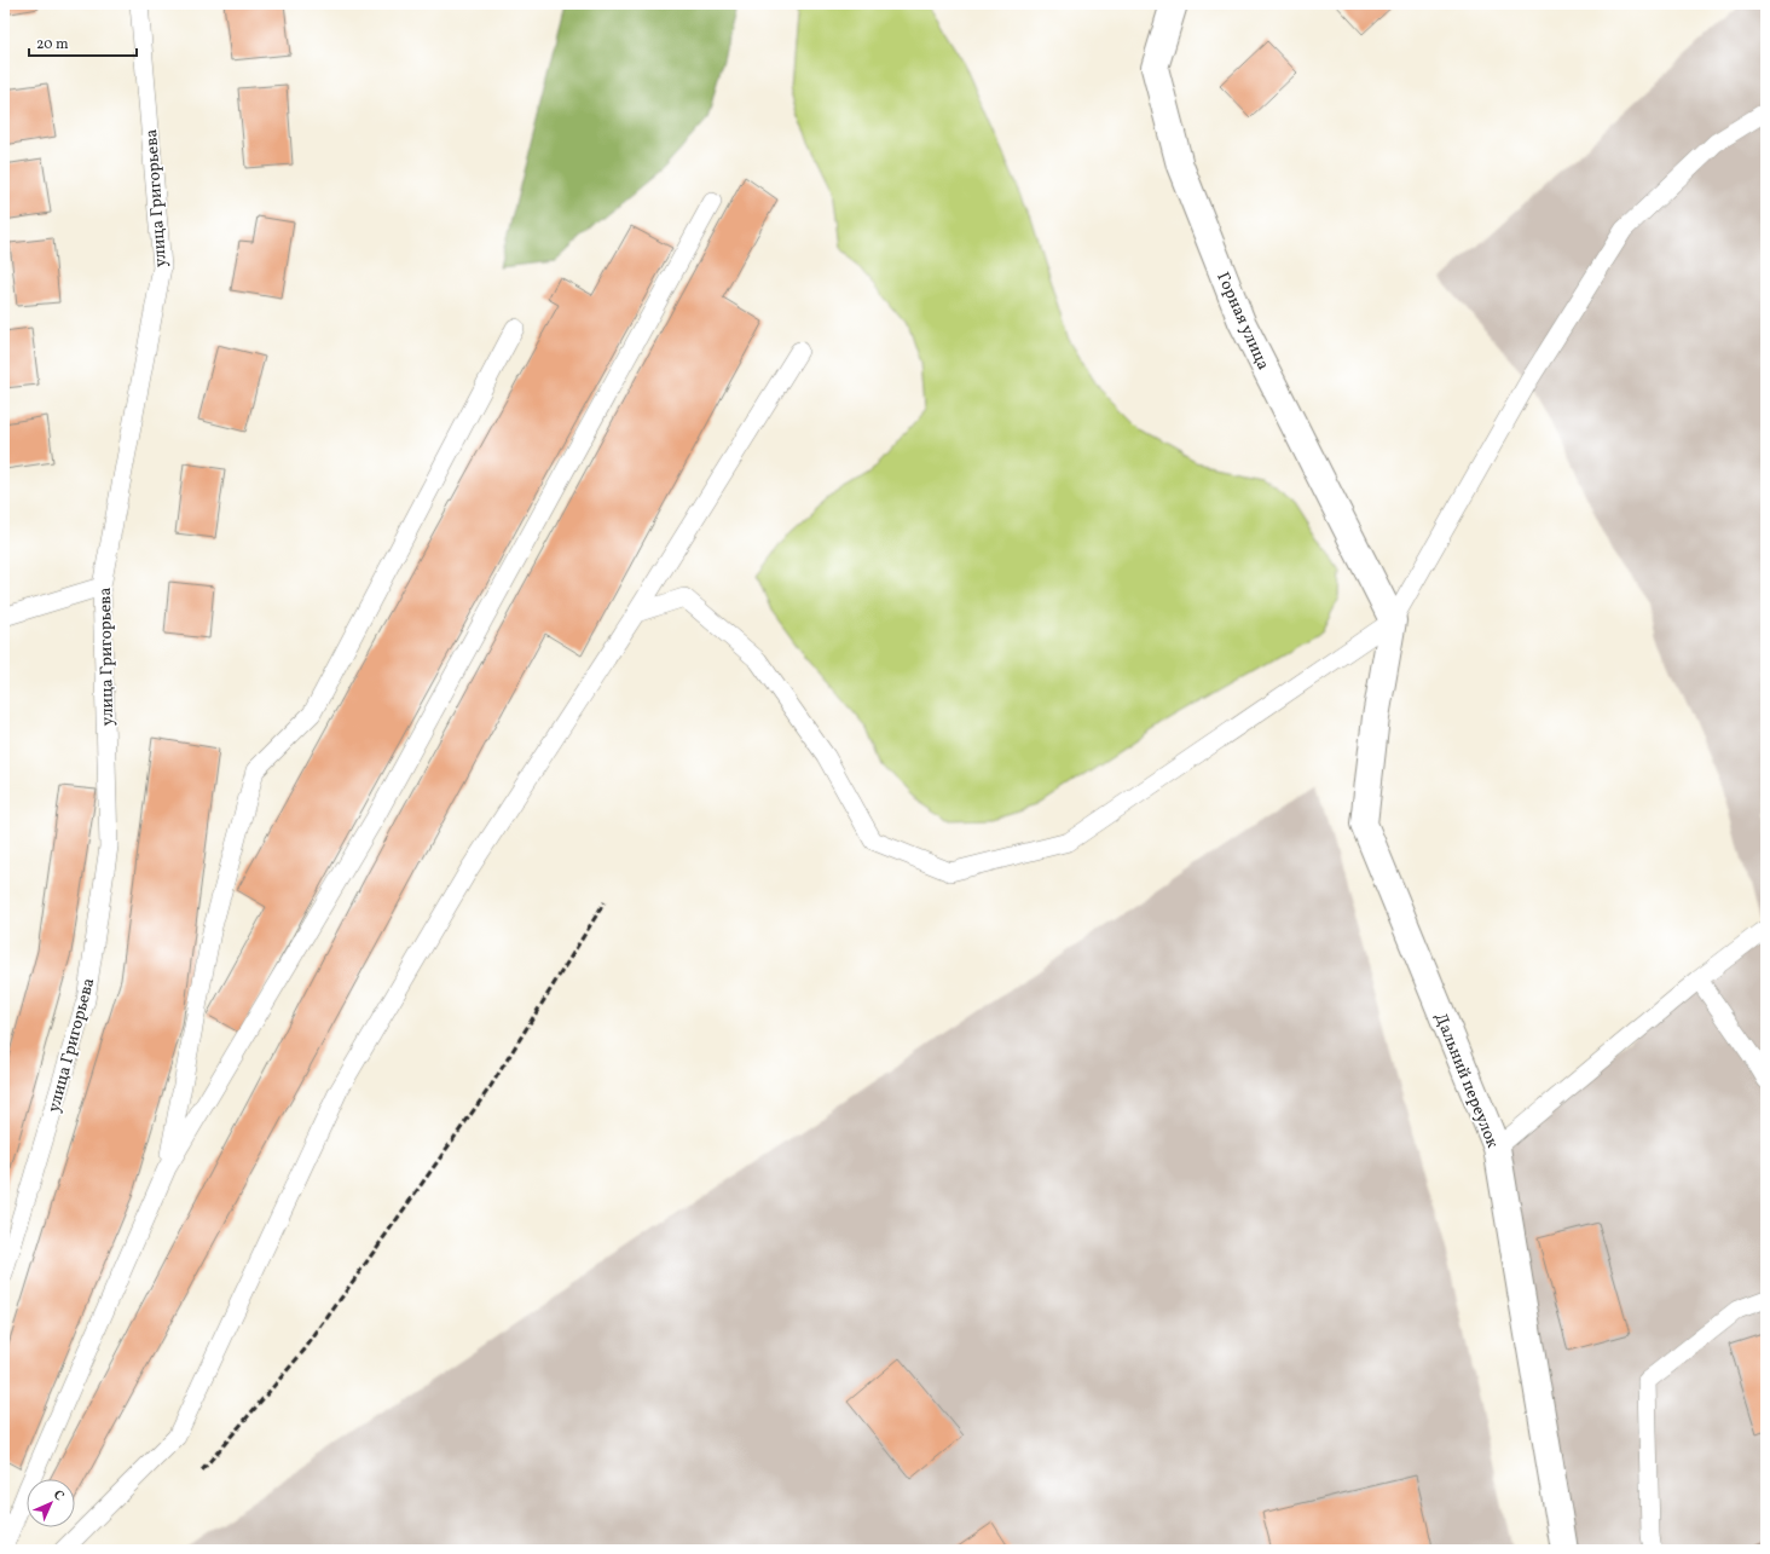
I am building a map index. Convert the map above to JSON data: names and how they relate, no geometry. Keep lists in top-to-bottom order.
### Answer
{
  "streets": {
    "street": ["Горная улица", "Дальний переулок"],
    "lane": ["улица Григорьева"]
  },
  "crossings": [
    ["Горная улица", "Дальний переулок"]
  ],
  "scale_bar": "20 m",
  "north": "top right"
}
